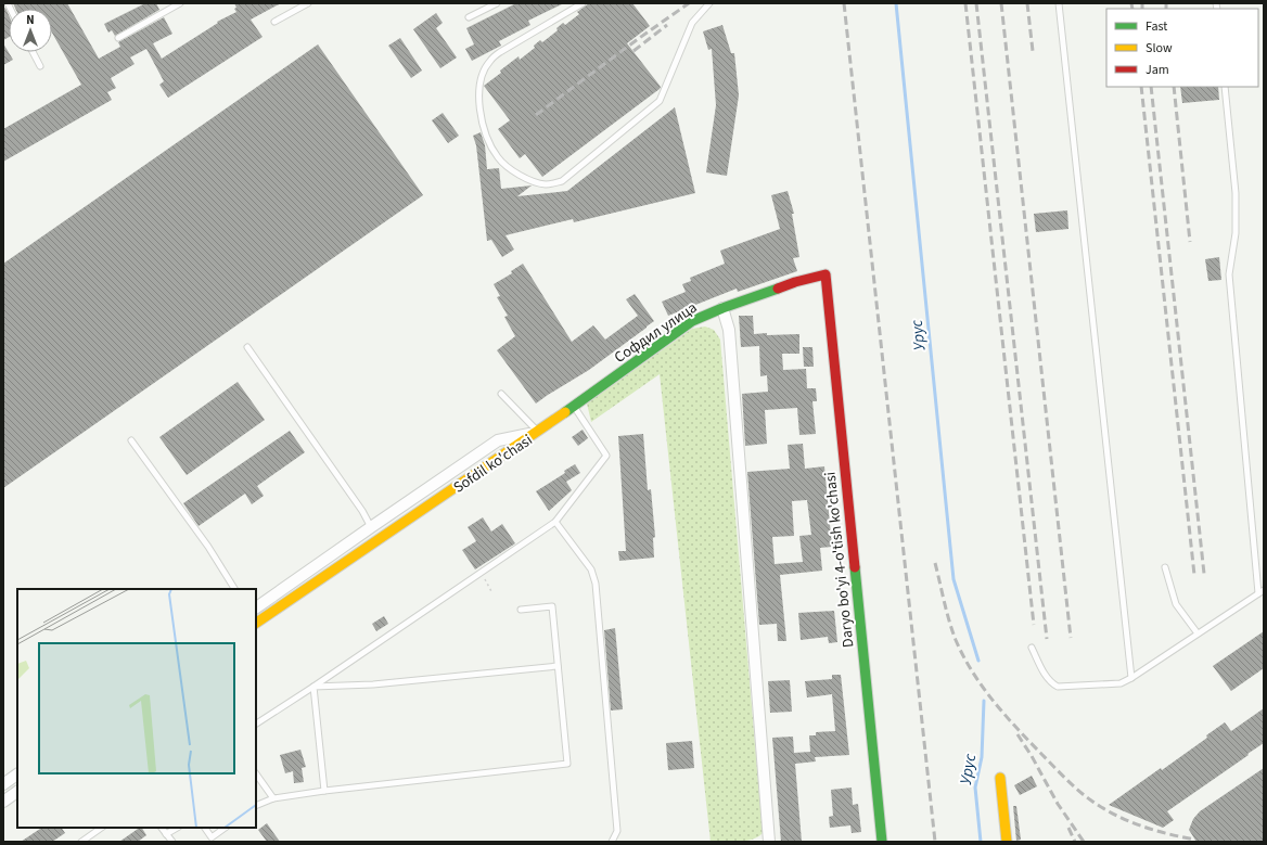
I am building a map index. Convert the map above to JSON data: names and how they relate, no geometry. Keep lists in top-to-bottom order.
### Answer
{
  "streets": {
    "street": ["Софдил улица", "Sofdil ko'chasi", "Daryo bo'yi 4-o'tish ko'chasi"]
  },
  "crossings": [
    ["Софдил улица", "Sofdil ko'chasi"],
    ["Софдил улица", "Daryo bo'yi 4-o'tish ko'chasi"]
  ],
  "water": ["Урус"],
  "legend": ["Fast", "Slow", "Jam"],
  "north": "top"
}
